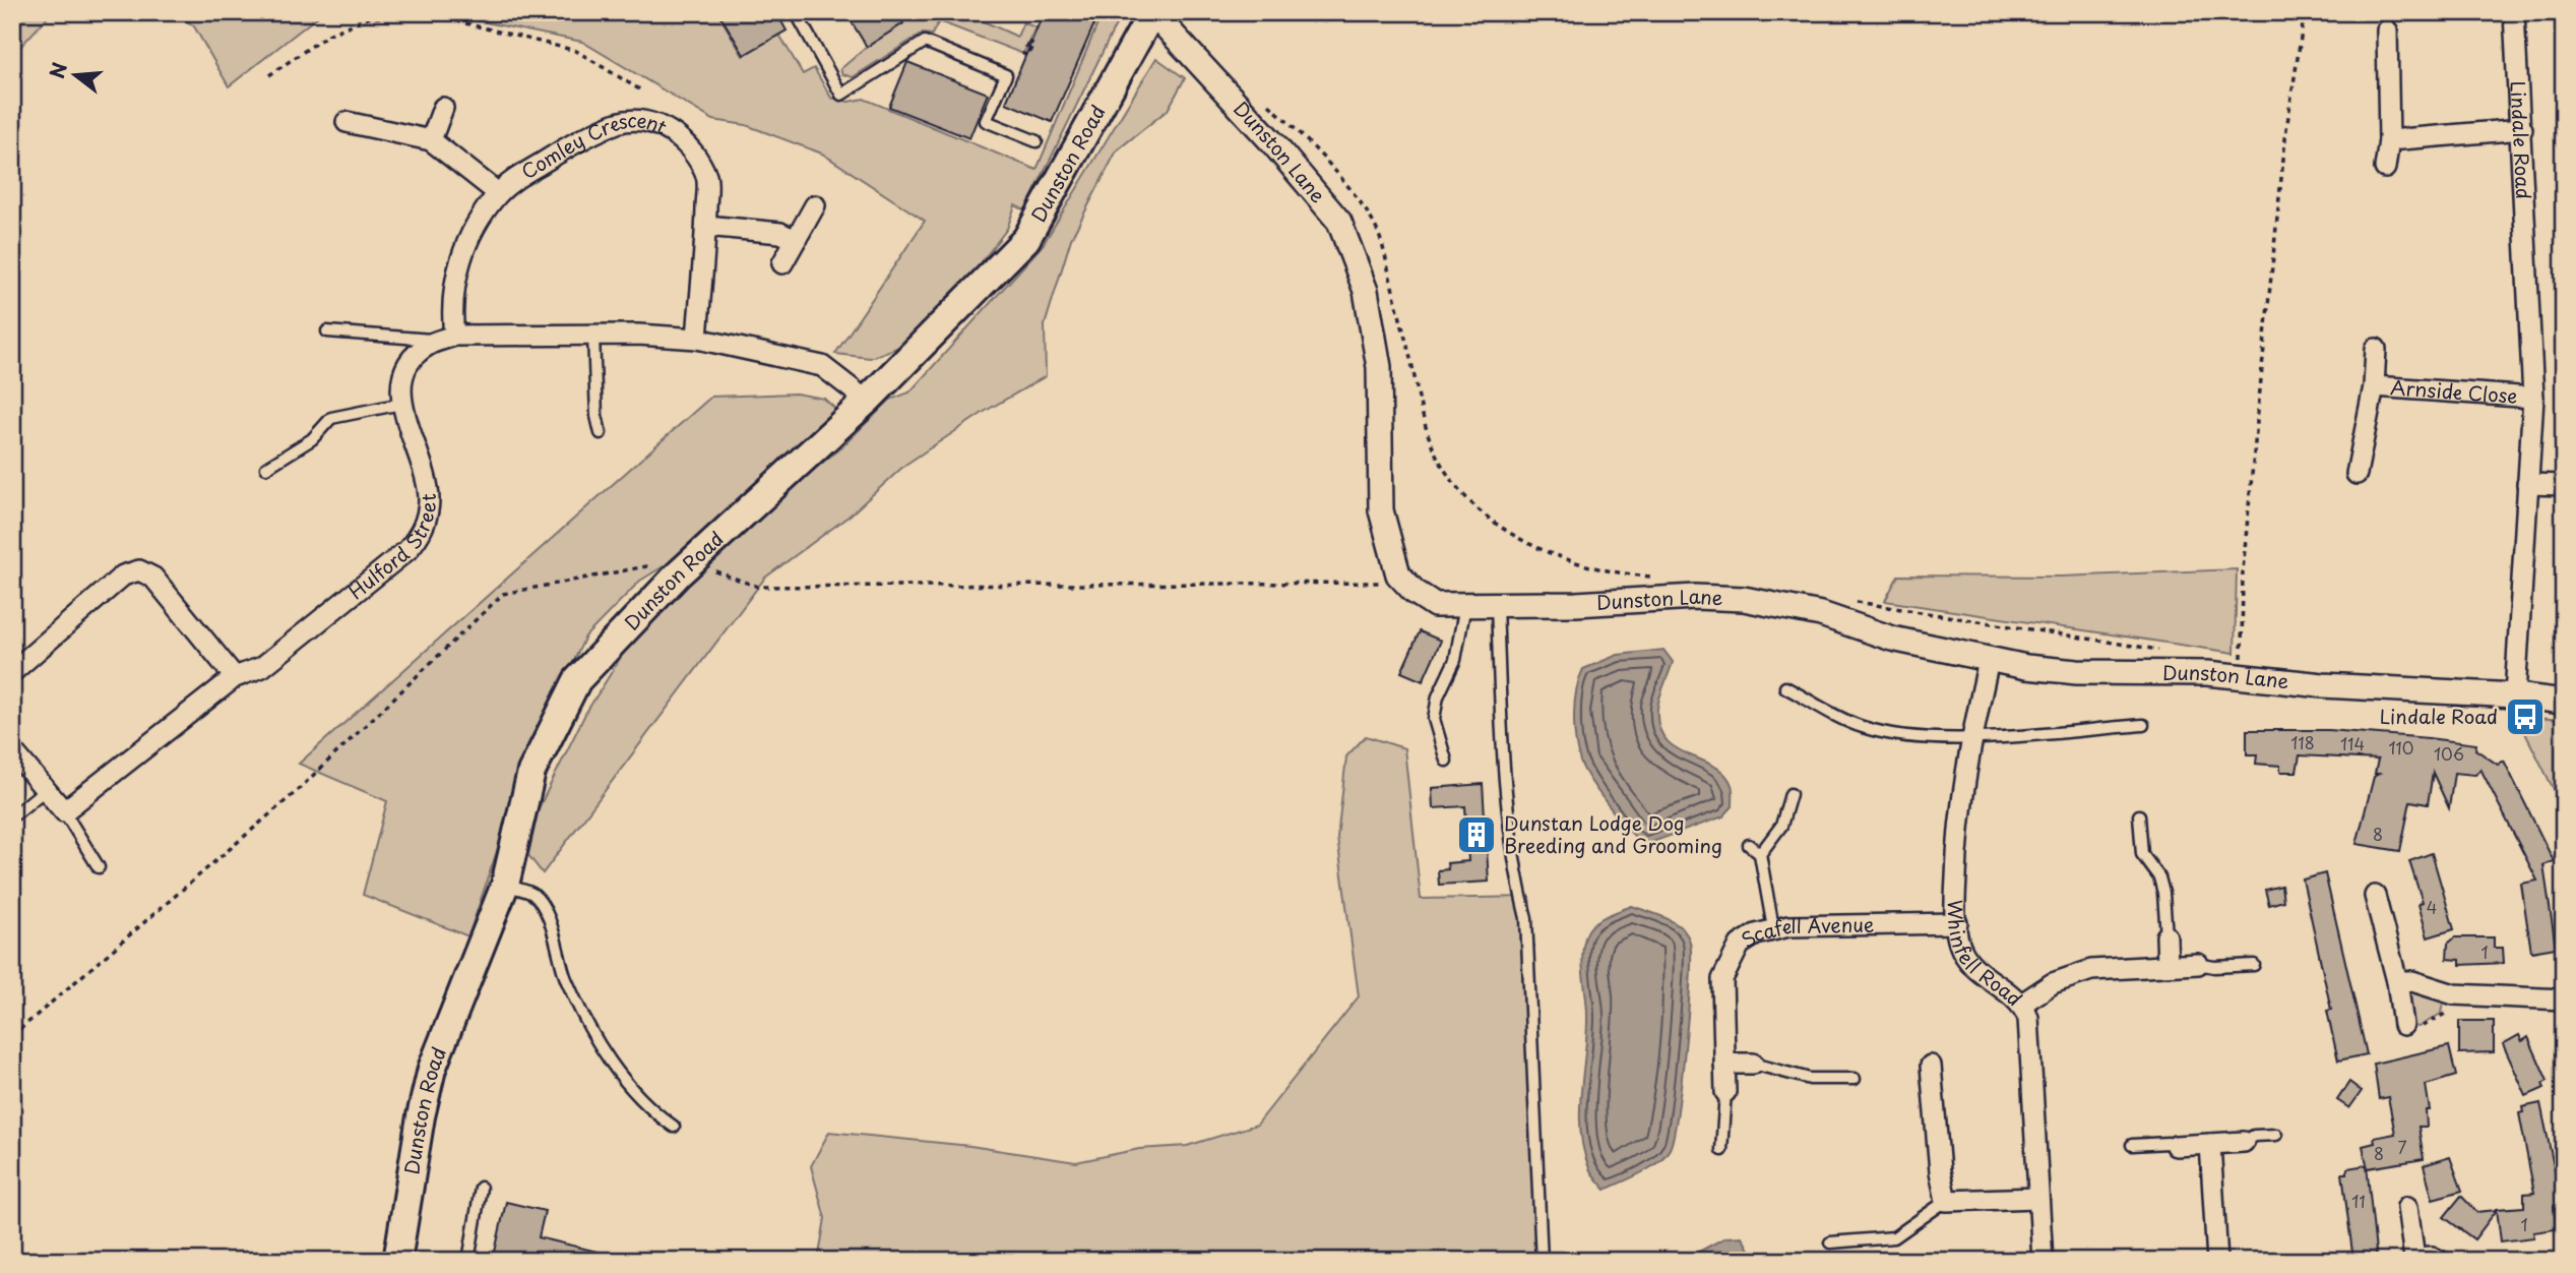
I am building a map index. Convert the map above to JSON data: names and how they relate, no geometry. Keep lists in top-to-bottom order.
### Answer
{
  "streets": {
    "main road": ["Dunston Road"],
    "street": [
      "Lindale Road",
      "Dunston Lane",
      "Comley Crescent",
      "Arnside Close",
      "Hulford Street",
      "Scafell Avenue",
      "Whinfell Road"
    ]
  },
  "crossings": [
    ["Lindale Road", "Dunston Lane"],
    ["Lindale Road", "Arnside Close"],
    ["Dunston Lane", "Dunston Road"],
    ["Dunston Lane", "Whinfell Road"],
    ["Comley Crescent", "Hulford Street"],
    ["Scafell Avenue", "Whinfell Road"]
  ],
  "places": {
    "bus stop": ["Lindale Road"],
    "building": ["Dunstan Lodge Dog Breeding and Grooming"]
  },
  "house_numbers": [
    "118",
    "114",
    "110",
    "106",
    "8",
    "4",
    "1",
    "7",
    "8",
    "11",
    "1"
  ],
  "north": "left"
}
